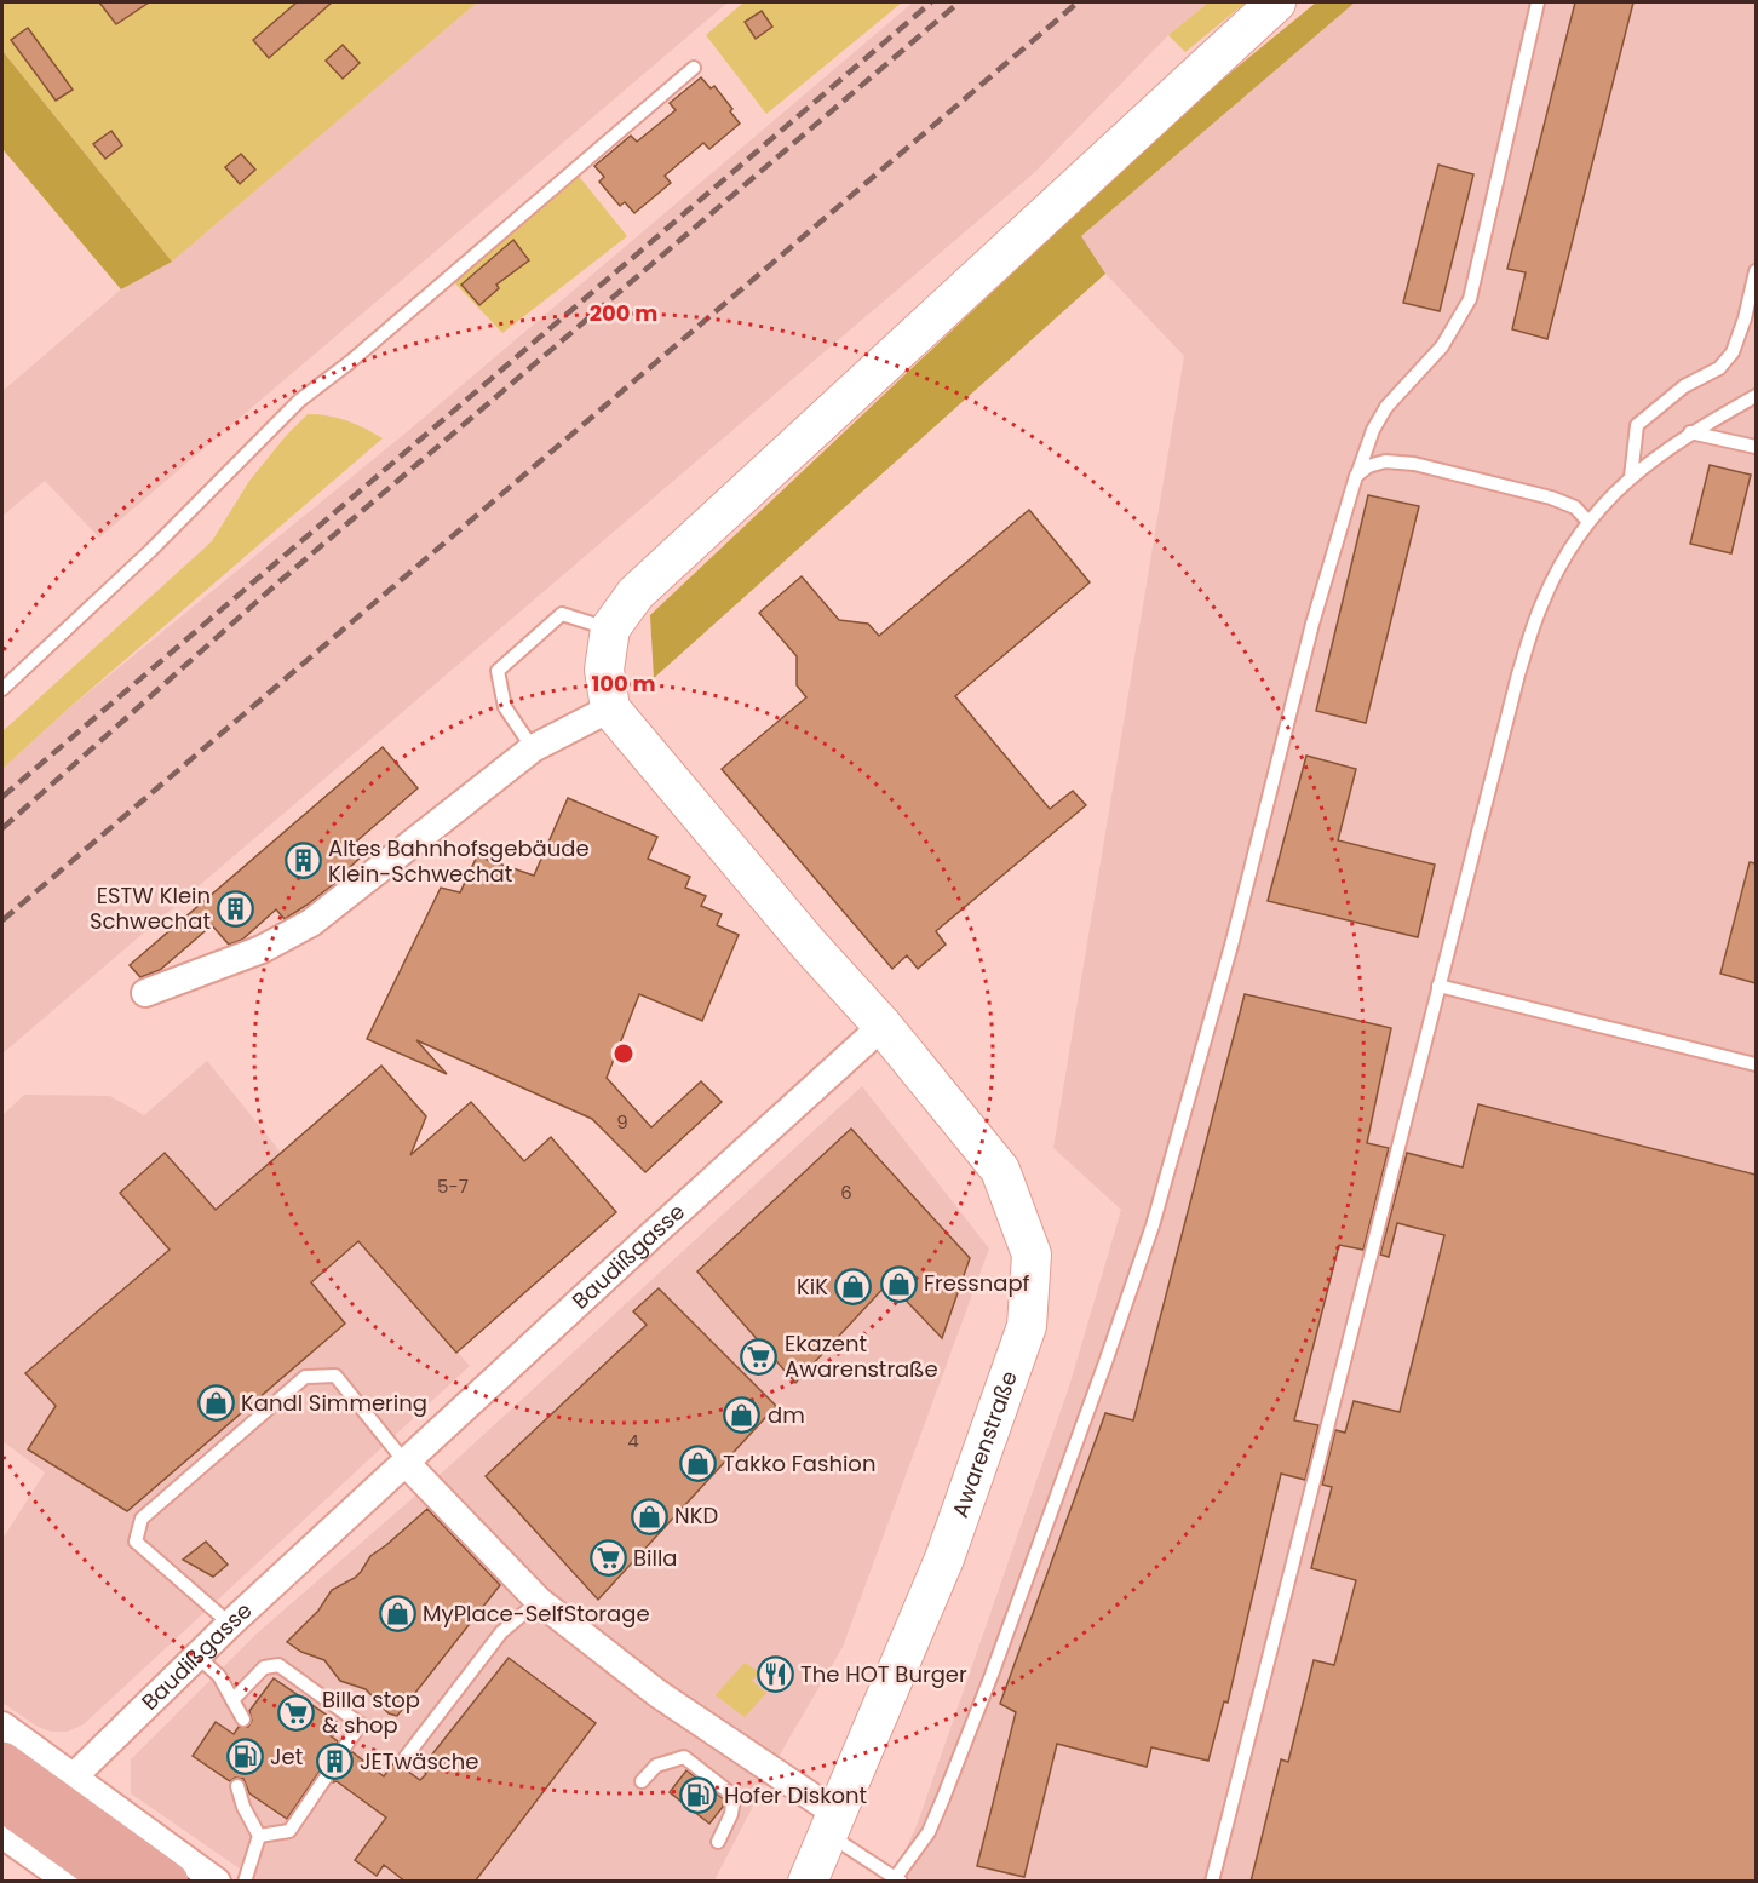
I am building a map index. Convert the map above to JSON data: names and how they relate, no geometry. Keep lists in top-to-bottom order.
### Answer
{
  "streets": {
    "street": ["Baudißgasse", "Awarenstraße"]
  },
  "crossings": [
    ["Baudißgasse", "Awarenstraße"]
  ],
  "places": {
    "building": ["Altes Bahnhofsgebäude Klein-Schwechat", "ESTW Klein Schwechat", "JETwäsche"],
    "shop": [
      "Fressnapf",
      "KiK",
      "Kandl Simmering",
      "dm",
      "Takko Fashion",
      "NKD",
      "MyPlace-SelfStorage"
    ],
    "supermarket": ["Ekazent Awarenstraße", "Billa", "Billa stop & shop"],
    "restaurant": ["The HOT Burger"],
    "fuel station": ["Jet", "Hofer Diskont"]
  },
  "house_numbers": [
    "9",
    "5-7",
    "6",
    "4"
  ],
  "rings": ["200 m", "100 m"]
}
